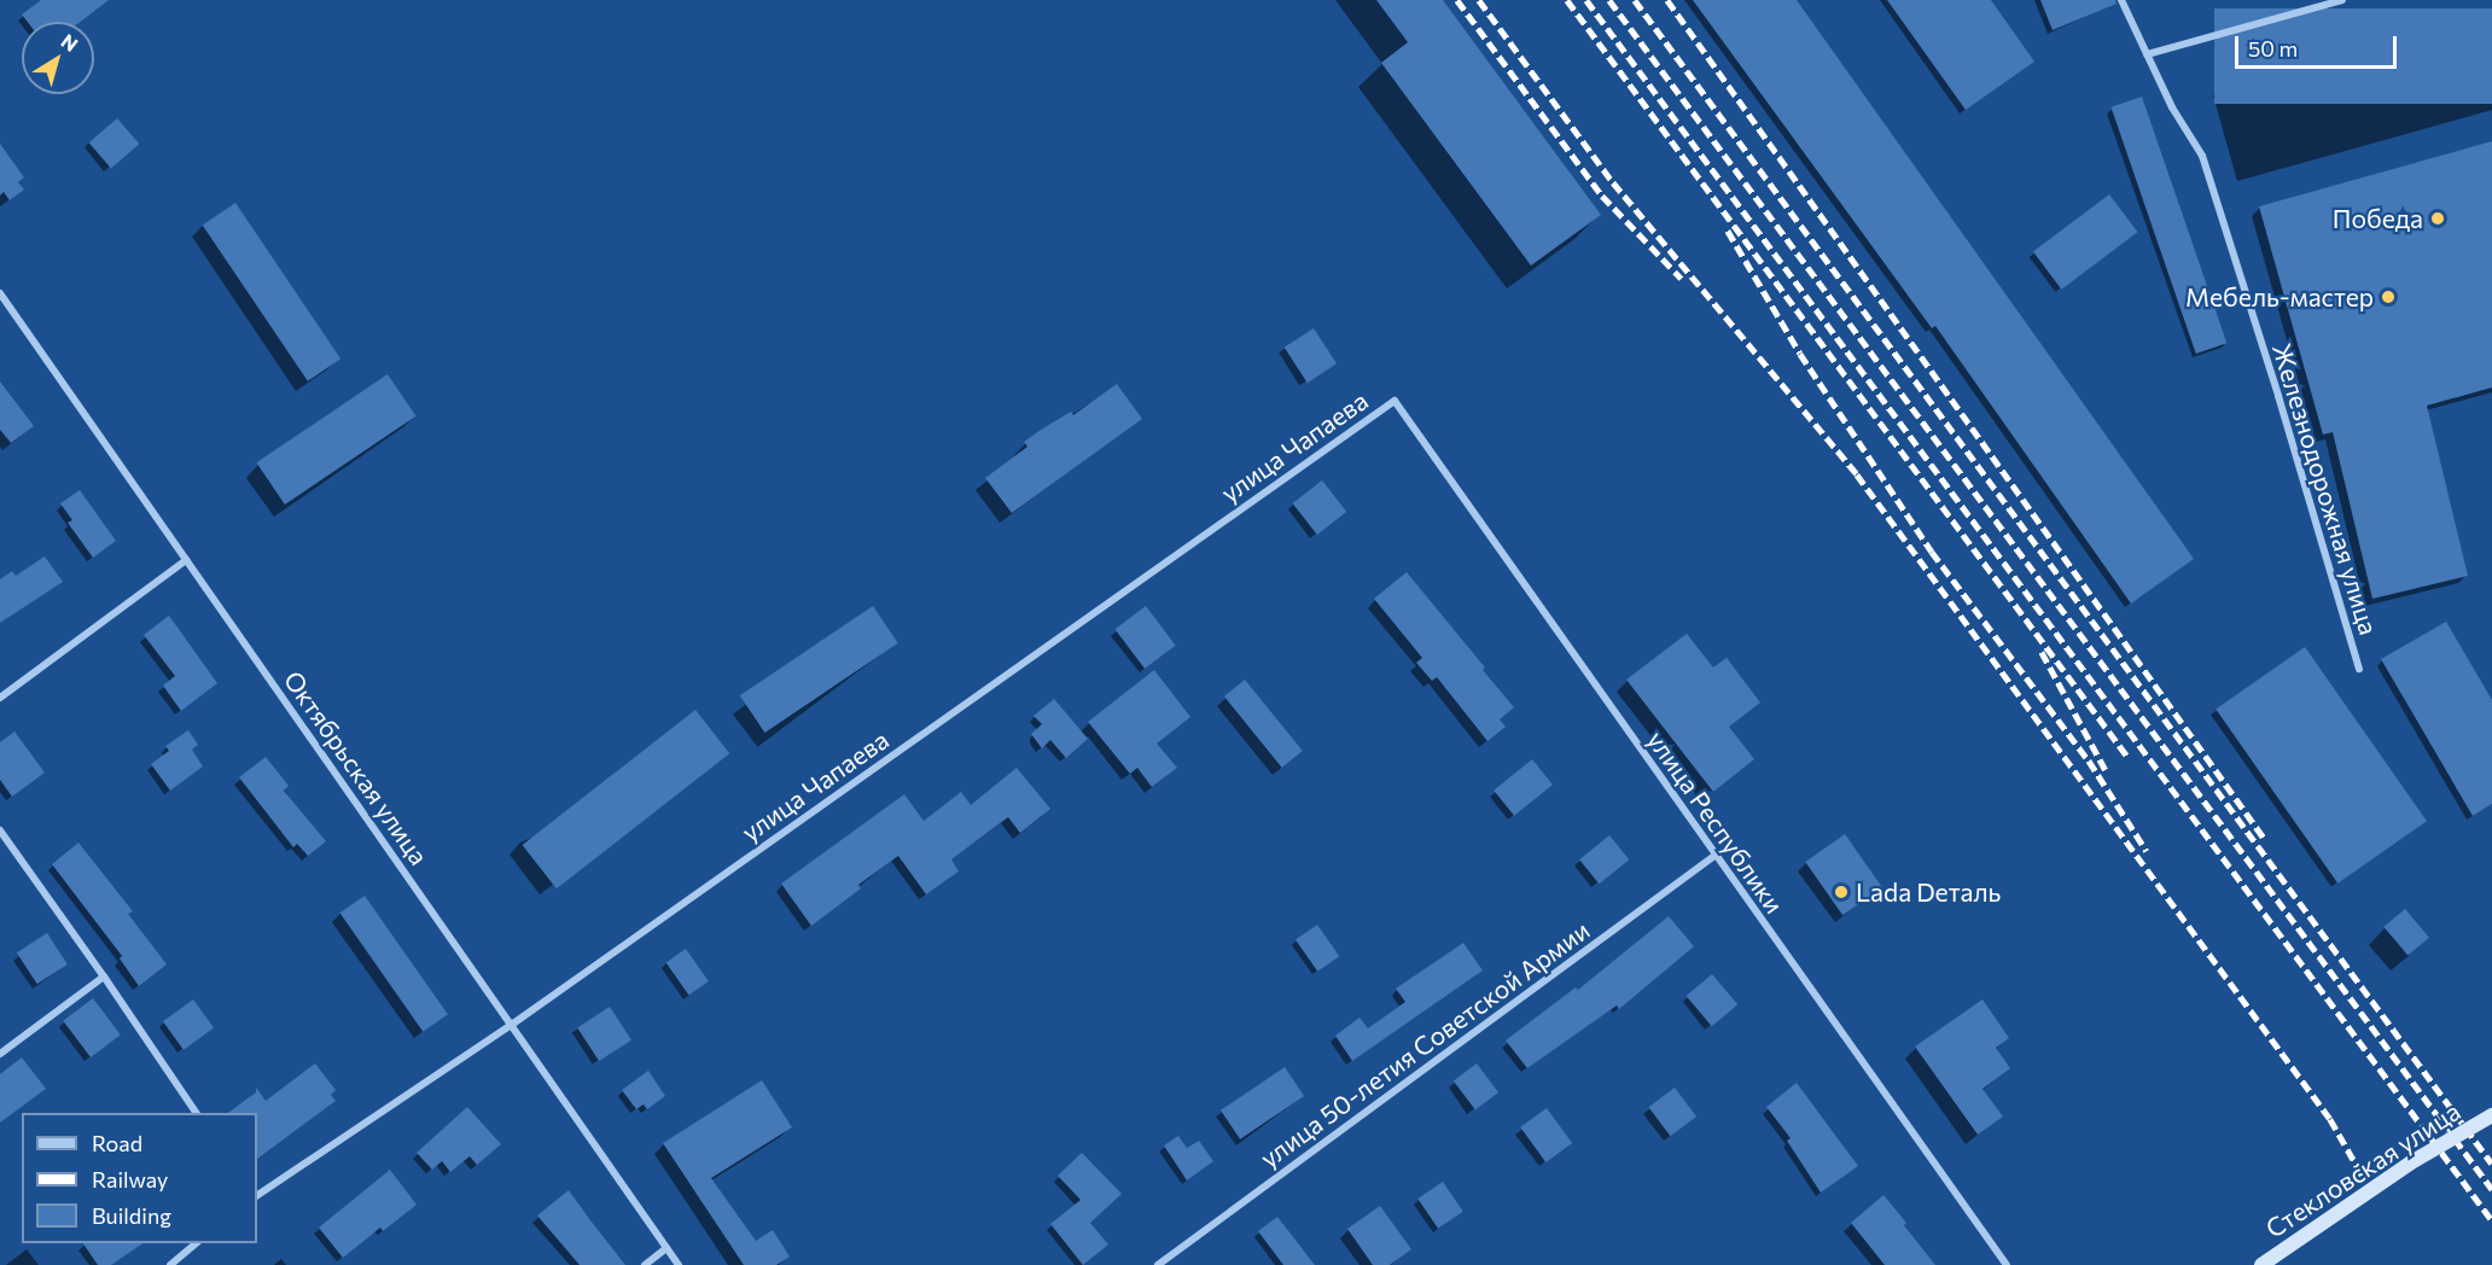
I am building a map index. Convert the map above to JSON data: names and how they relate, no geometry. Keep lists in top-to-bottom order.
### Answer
{
  "streets": {
    "street": [
      "улица Чапаева",
      "Железнодорожная улица",
      "Октябрьская улица",
      "улица Республики",
      "улица 50-летия Советской Армии",
      "Стекловская улица"
    ]
  },
  "crossings": [
    ["улица Чапаева", "Октябрьская улица"],
    ["улица Чапаева", "улица Республики"],
    ["улица Республики", "улица 50-летия Советской Армии"]
  ],
  "places": ["Победа", "Мебель-мастер", "Lada Dеталь"],
  "legend": ["Road", "Railway", "Building"],
  "scale_bar": "50 m",
  "north": "top right"
}
